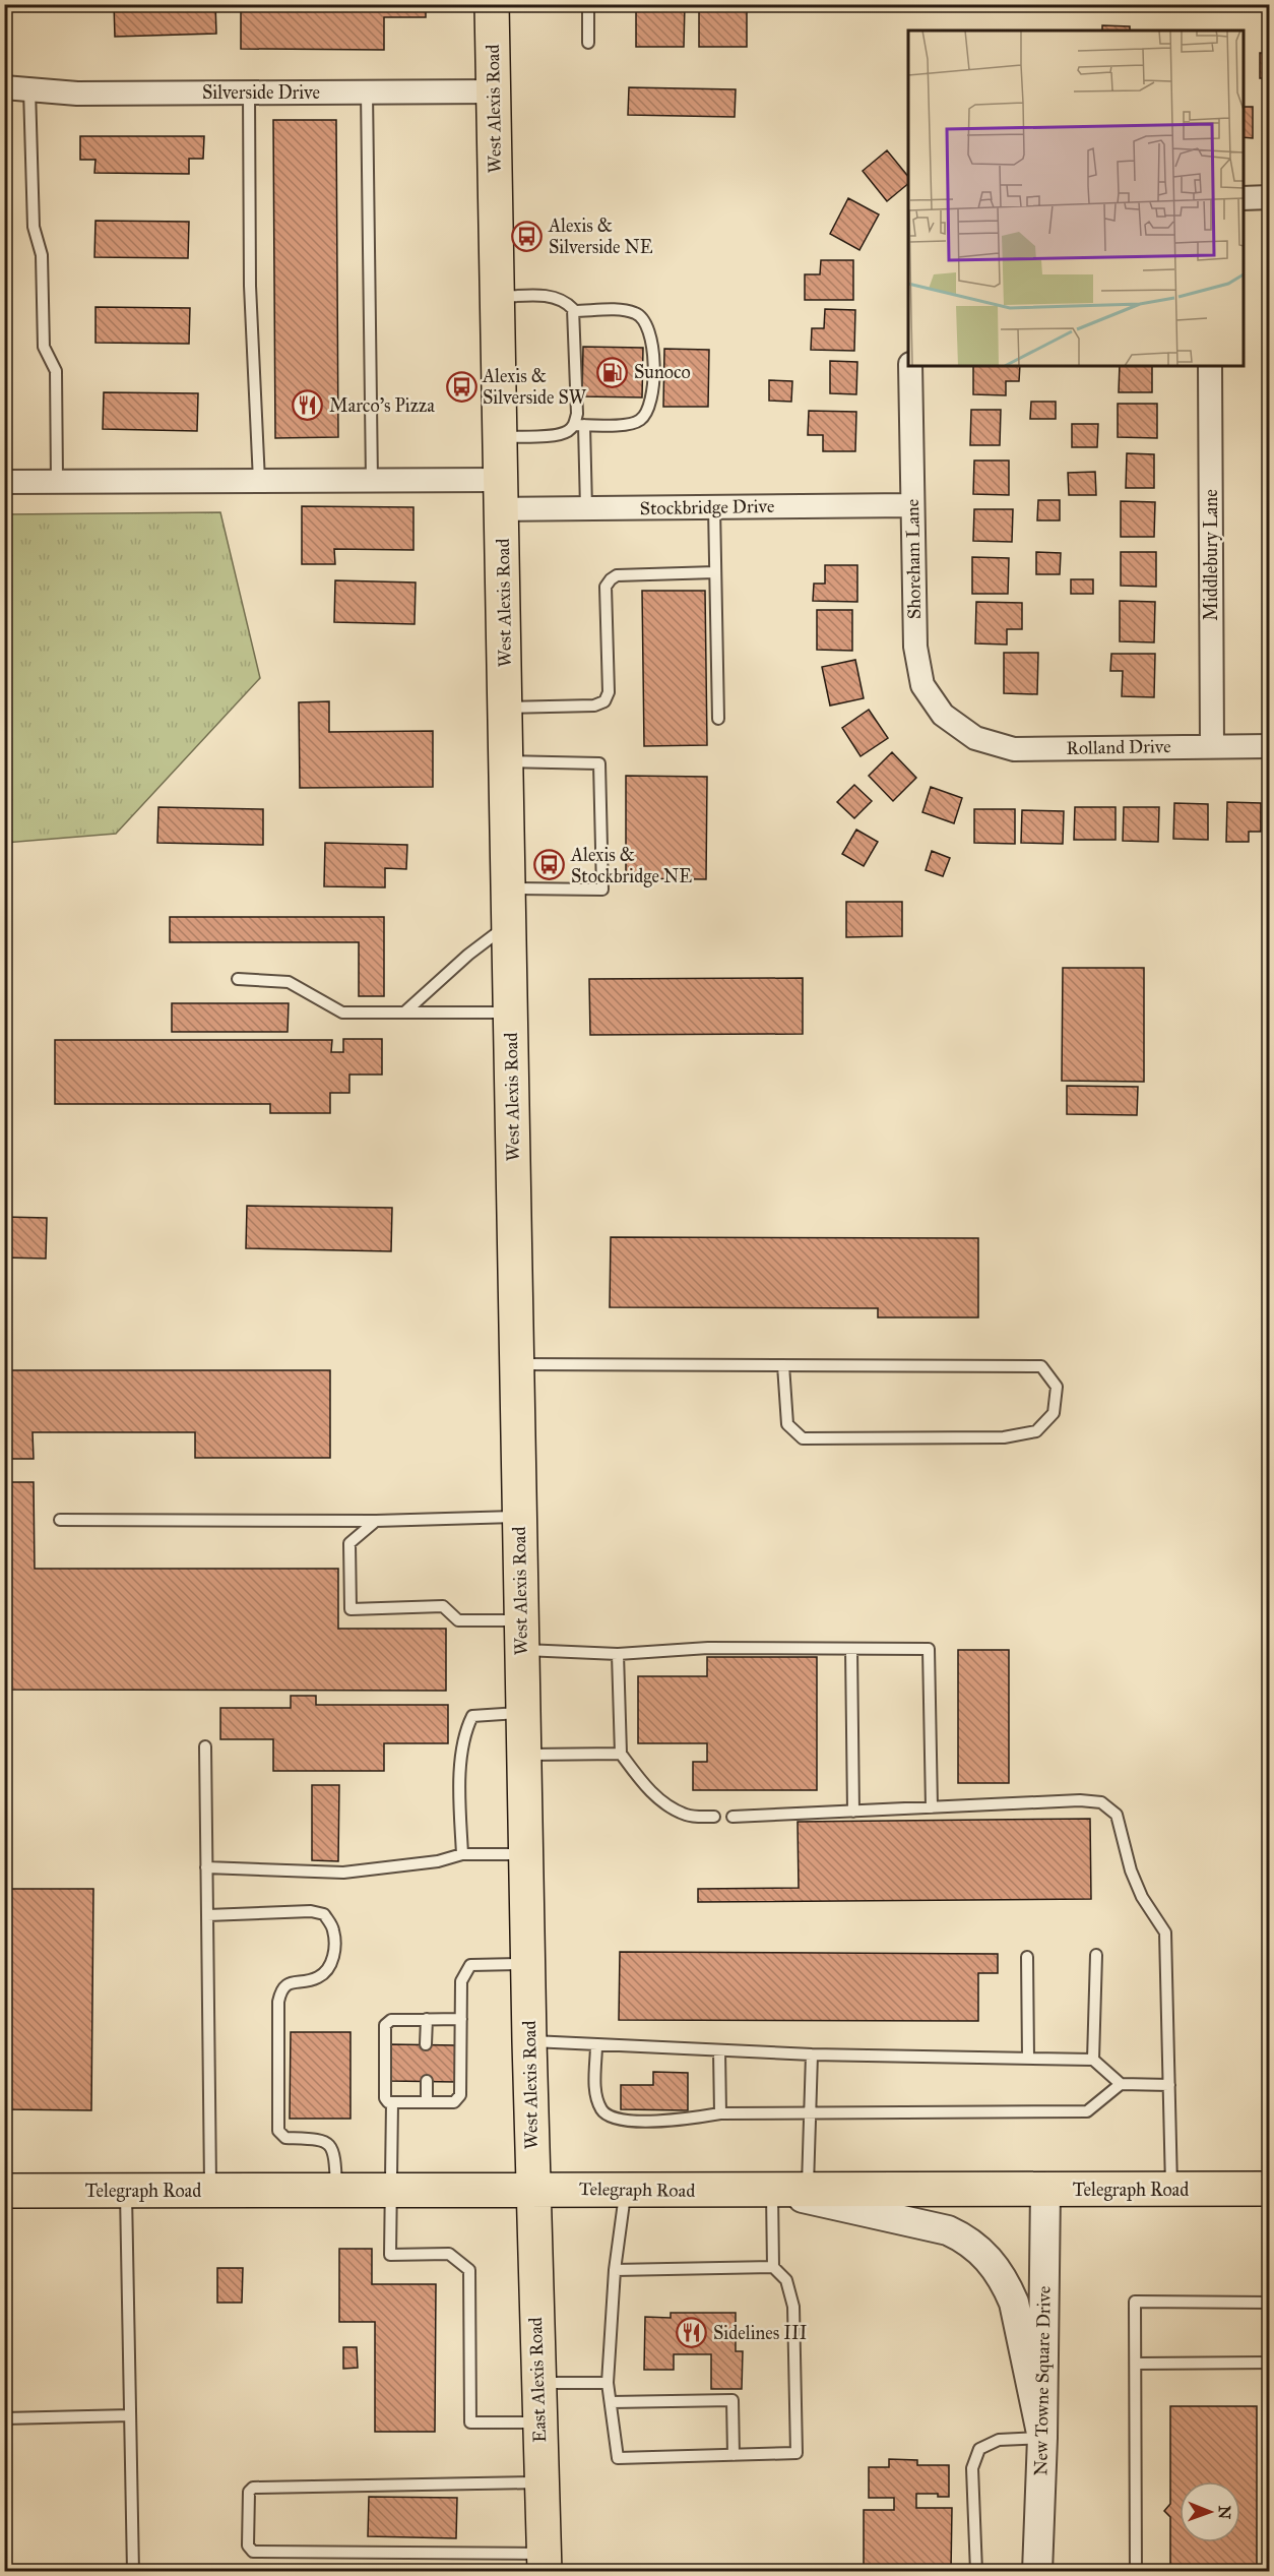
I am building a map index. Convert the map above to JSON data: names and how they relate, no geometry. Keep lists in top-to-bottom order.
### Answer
{
  "streets": {
    "main road": ["West Alexis Road", "Telegraph Road", "East Alexis Road"],
    "street": [
      "Silverside Drive",
      "Stockbridge Drive",
      "Middlebury Lane",
      "Shoreham Lane",
      "Rolland Drive",
      "New Towne Square Drive"
    ]
  },
  "crossings": [
    ["Silverside Drive", "West Alexis Road"],
    ["West Alexis Road", "Stockbridge Drive"],
    ["West Alexis Road", "Telegraph Road"],
    ["West Alexis Road", "East Alexis Road"],
    ["Stockbridge Drive", "Shoreham Lane"],
    ["Middlebury Lane", "Rolland Drive"],
    ["Shoreham Lane", "Rolland Drive"],
    ["Telegraph Road", "East Alexis Road"],
    ["Telegraph Road", "New Towne Square Drive"]
  ],
  "places": {
    "bus stop": ["Alexis & Silverside NE", "Alexis & Silverside SW", "Alexis & Stockbridge NE"],
    "fuel station": ["Sunoco"],
    "restaurant": ["Marco's Pizza", "Sidelines III"]
  },
  "north": "right"
}
